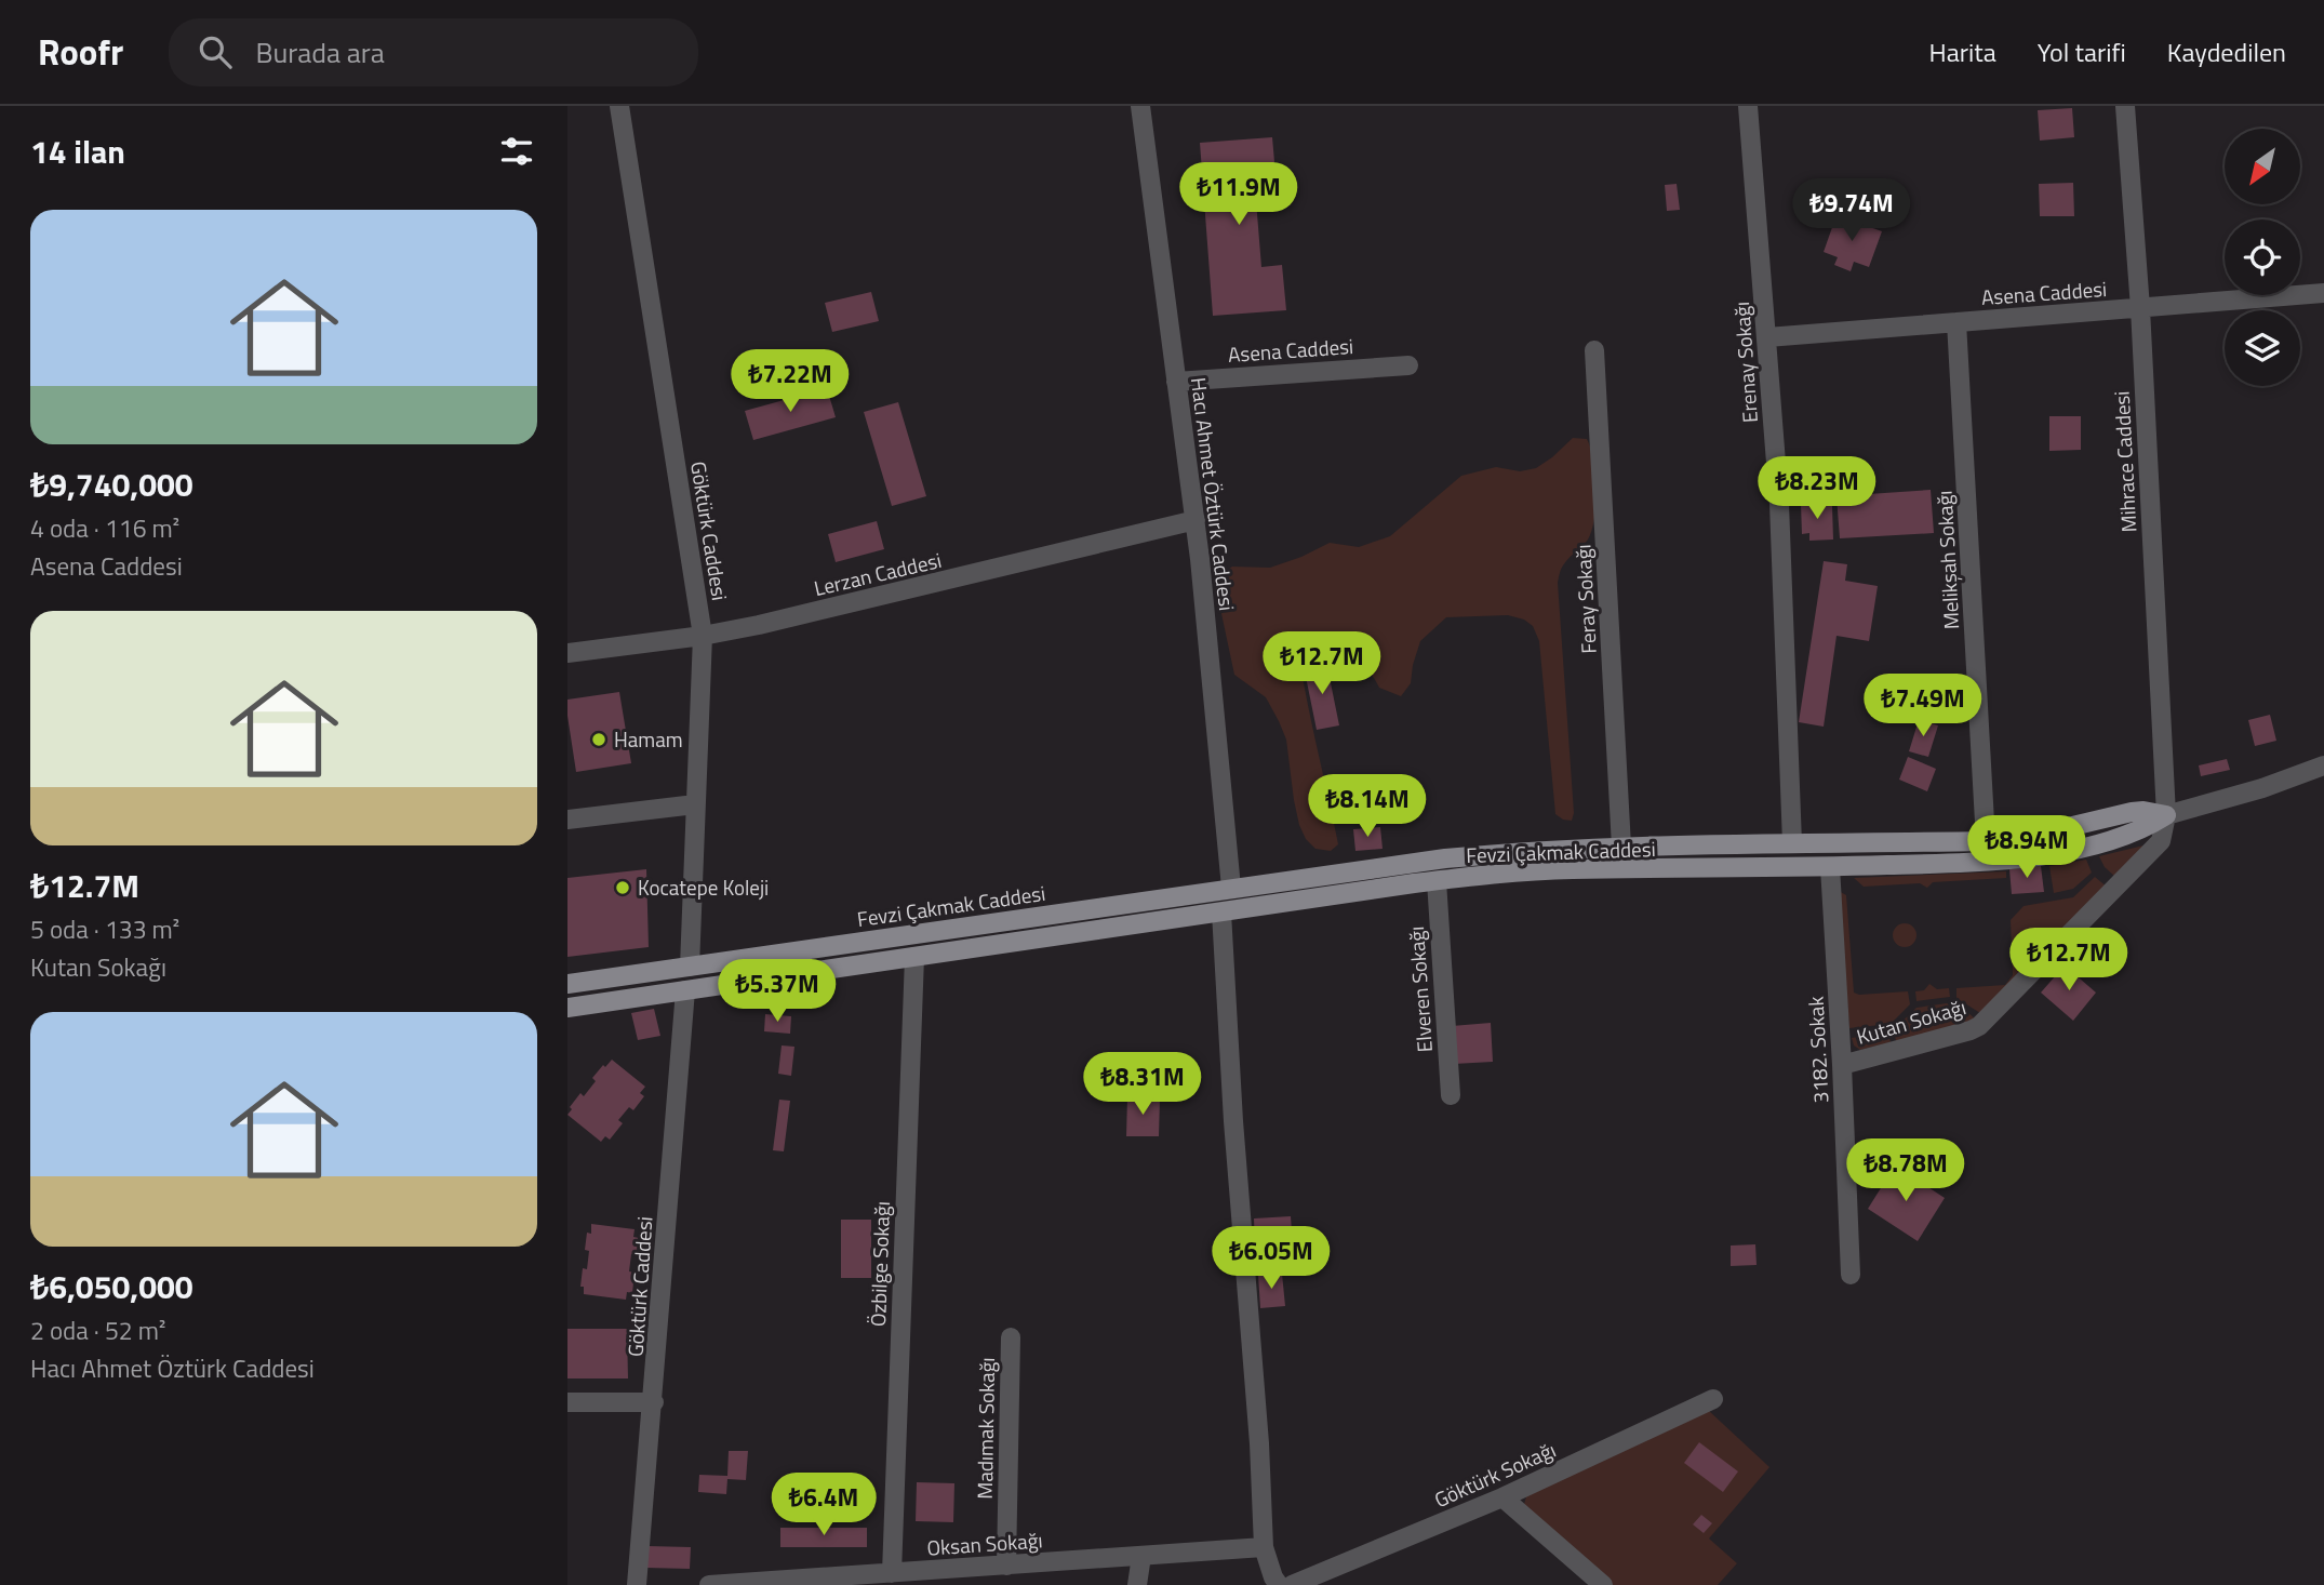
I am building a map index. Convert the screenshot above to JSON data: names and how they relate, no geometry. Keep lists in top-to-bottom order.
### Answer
{
  "streets": {
    "main road": ["Fevzi Çakmak Caddesi"],
    "street": [
      "Asena Caddesi",
      "Erenay Sokağı",
      "Mihrace Caddesi",
      "Hacı Ahmet Öztürk Caddesi",
      "Göktürk Caddesi",
      "Melikşah Sokağı",
      "Lerzan Caddesi",
      "Feray Sokağı",
      "Elveren Sokağı",
      "Kutan Sokağı",
      "3182. Sokak",
      "Özbilge Sokağı",
      "Madımak Sokağı",
      "Göktürk Sokağı",
      "Oksan Sokağı"
    ]
  },
  "crossings": [
    ["Asena Caddesi", "Erenay Sokağı"],
    ["Asena Caddesi", "Mihrace Caddesi"],
    ["Asena Caddesi", "Hacı Ahmet Öztürk Caddesi"],
    ["Asena Caddesi", "Melikşah Sokağı"],
    ["Erenay Sokağı", "Fevzi Çakmak Caddesi"],
    ["Mihrace Caddesi", "Fevzi Çakmak Caddesi"],
    ["Mihrace Caddesi", "Kutan Sokağı"],
    ["Hacı Ahmet Öztürk Caddesi", "Lerzan Caddesi"],
    ["Hacı Ahmet Öztürk Caddesi", "Fevzi Çakmak Caddesi"],
    ["Göktürk Caddesi", "Lerzan Caddesi"],
    ["Göktürk Caddesi", "Fevzi Çakmak Caddesi"],
    ["Melikşah Sokağı", "Fevzi Çakmak Caddesi"],
    ["Feray Sokağı", "Fevzi Çakmak Caddesi"],
    ["Fevzi Çakmak Caddesi", "Elveren Sokağı"],
    ["Fevzi Çakmak Caddesi", "Kutan Sokağı"],
    ["Fevzi Çakmak Caddesi", "3182. Sokak"],
    ["Fevzi Çakmak Caddesi", "Özbilge Sokağı"],
    ["Kutan Sokağı", "3182. Sokak"],
    ["Özbilge Sokağı", "Oksan Sokağı"],
    ["Madımak Sokağı", "Oksan Sokağı"]
  ],
  "places": ["Hamam", "Kocatepe Koleji"],
  "north": "bottom left",
  "page": {
    "header": "Roofr",
    "search": "Burada ara",
    "nav": ["Harita", "Yol tarifi", "Kaydedilen"],
    "heading": "14 ilan",
    "price": [
      "₺11.9M",
      "₺9.74M",
      "₺7.22M",
      "₺8.23M",
      "₺12.7M",
      "₺7.49M",
      "₺8.14M",
      "₺8.94M",
      "₺12.7M",
      "₺5.37M",
      "₺8.31M",
      "₺8.78M",
      "₺6.05M",
      "₺6.4M"
    ],
    "list": [
      {
        "name": "₺9,740,000",
        "note": "4 oda · 116 m² · Asena Caddesi"
      },
      {
        "name": "₺12.7M",
        "note": "5 oda · 133 m² · Kutan Sokağı"
      },
      {
        "name": "₺6,050,000",
        "note": "2 oda · 52 m² · Hacı Ahmet Öztürk Caddesi"
      }
    ]
  }
}
